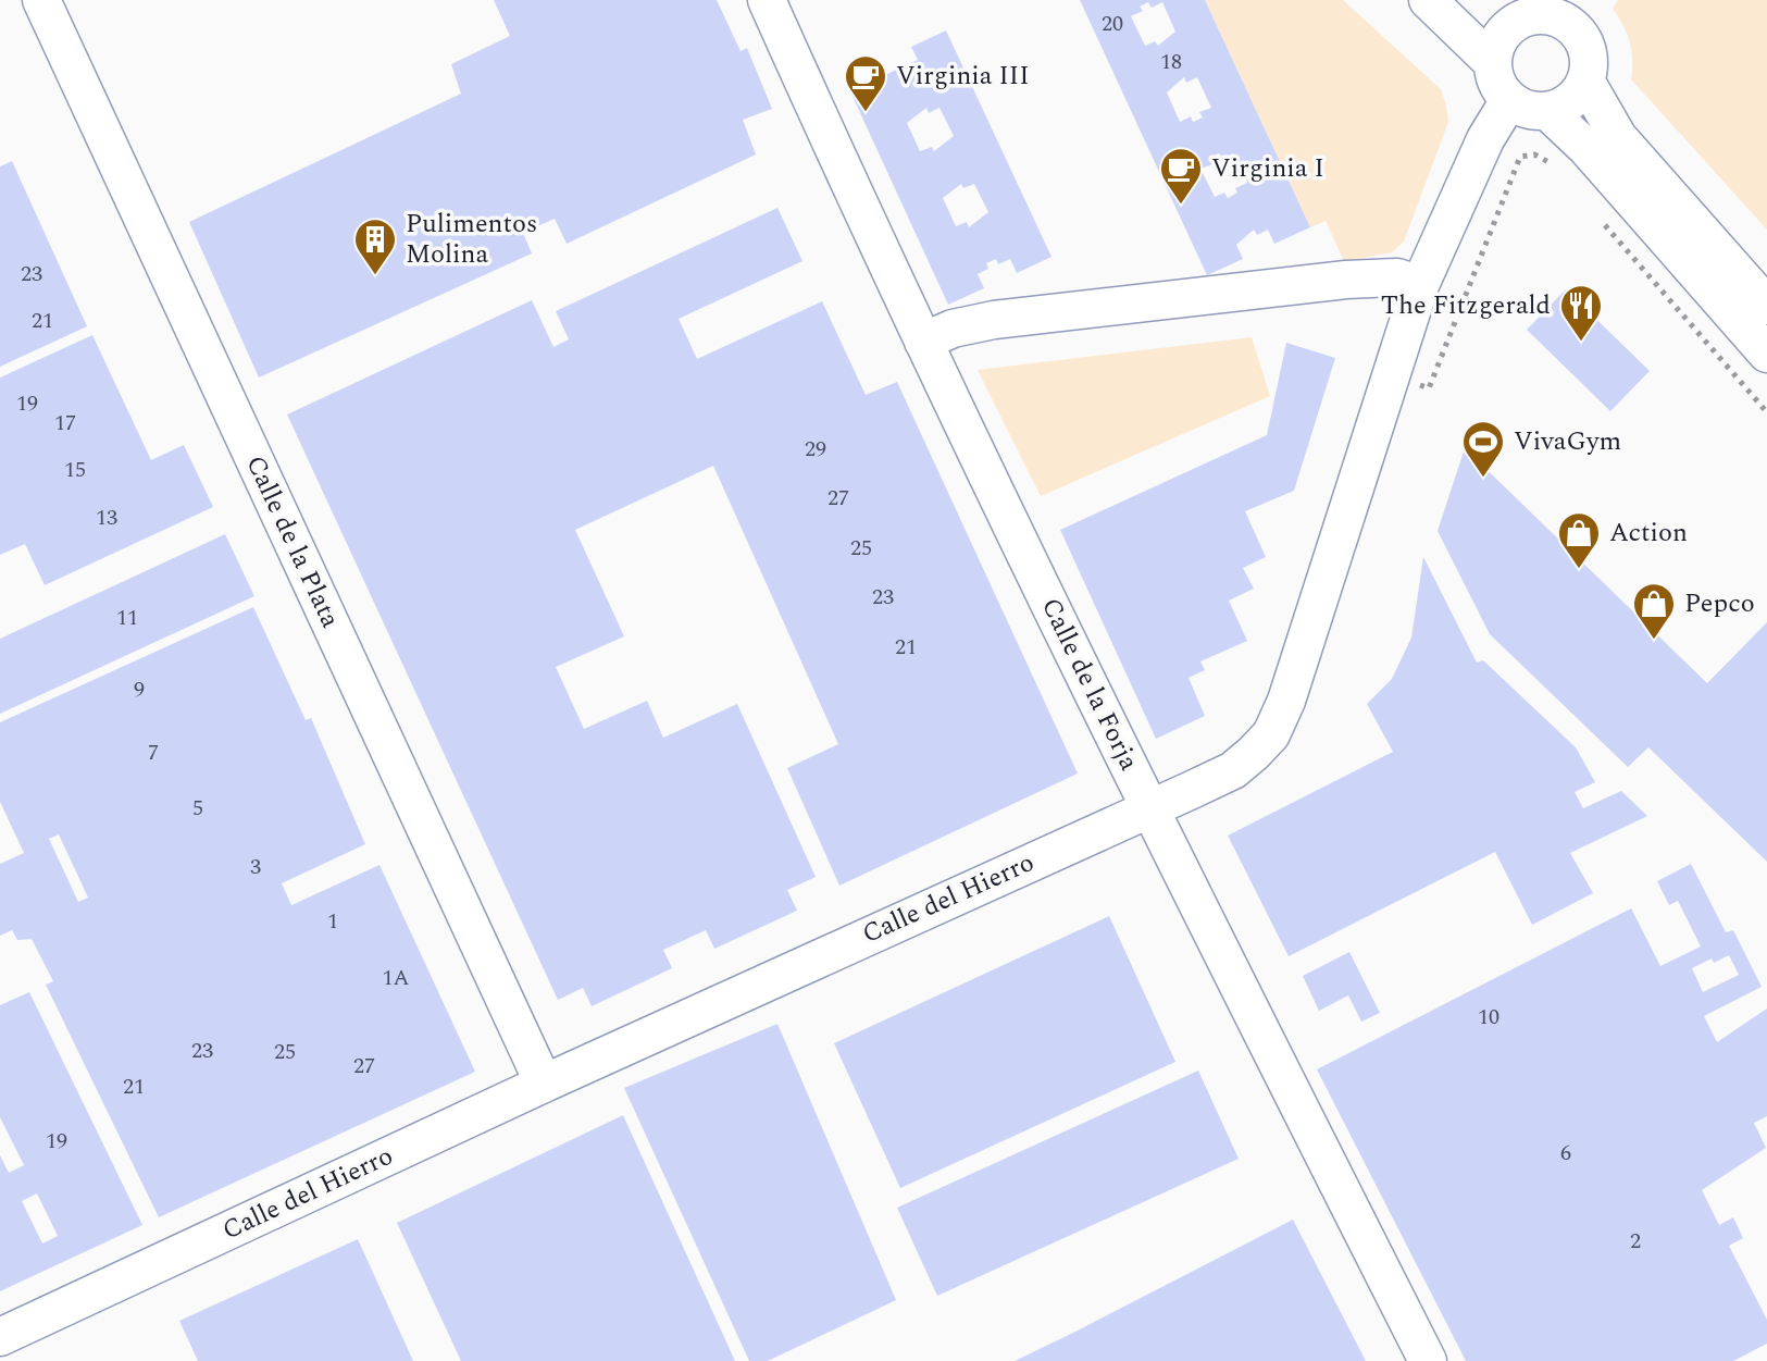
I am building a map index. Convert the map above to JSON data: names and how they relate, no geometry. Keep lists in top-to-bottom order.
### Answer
{
  "streets": {
    "street": ["Calle de la Plata", "Calle de la Forja", "Calle del Hierro"]
  },
  "crossings": [
    ["Calle de la Plata", "Calle del Hierro"],
    ["Calle de la Forja", "Calle del Hierro"]
  ],
  "places": {
    "cafe": ["Virginia III", "Virginia I"],
    "building": ["Pulimentos Molina"],
    "restaurant": ["The Fitzgerald"],
    "sports": ["VivaGym"],
    "shop": ["Action", "Pepco"]
  },
  "house_numbers": [
    "20",
    "18",
    "23",
    "21",
    "19",
    "17",
    "29",
    "15",
    "27",
    "13",
    "25",
    "23",
    "11",
    "21",
    "9",
    "7",
    "5",
    "3",
    "1",
    "1A",
    "10",
    "23",
    "25",
    "27",
    "21",
    "19",
    "6",
    "2"
  ]
}
